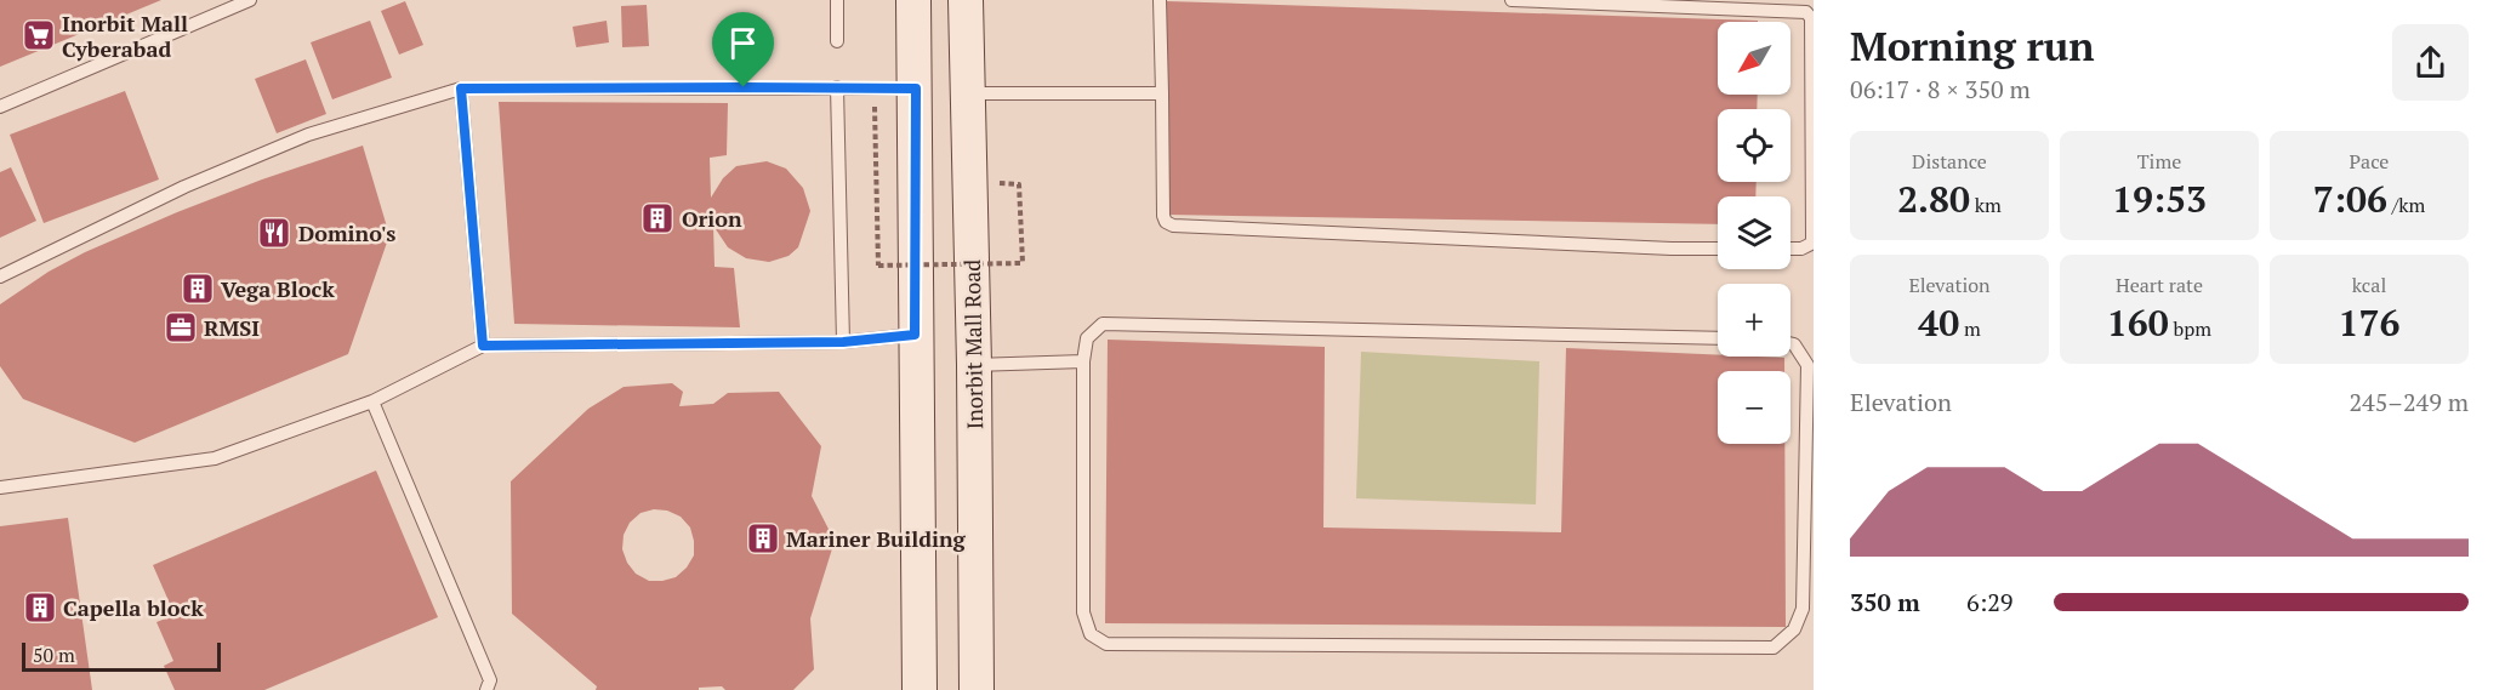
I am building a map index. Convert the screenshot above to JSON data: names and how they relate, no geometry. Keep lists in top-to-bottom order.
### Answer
{
  "streets": {
    "main road": ["Inorbit Mall Road"]
  },
  "places": {
    "supermarket": ["Inorbit Mall Cyberabad"],
    "building": [
      "Orion",
      "Vega Block",
      "Mariner Building",
      "Capella block"
    ],
    "restaurant": ["Domino's"],
    "office": ["RMSI"]
  },
  "scale_bar": "50 m",
  "north": "bottom left",
  "page": {
    "heading": ["Morning run", "06:17 · 8 × 350 m"],
    "map_buttons": ["+", "−"],
    "stats": [
      ["Distance", "2.80 km"],
      ["Time", "19:53"],
      ["Pace", "7:06 /km"],
      ["Elevation", "40 m"],
      ["Heart rate", "160 bpm"],
      ["kcal", "176"]
    ],
    "chart": ["Elevation", "245–249 m"],
    "list": [
      {
        "name": "350 m",
        "note": "6:29"
      }
    ],
    "scale": "50 m"
  }
}
